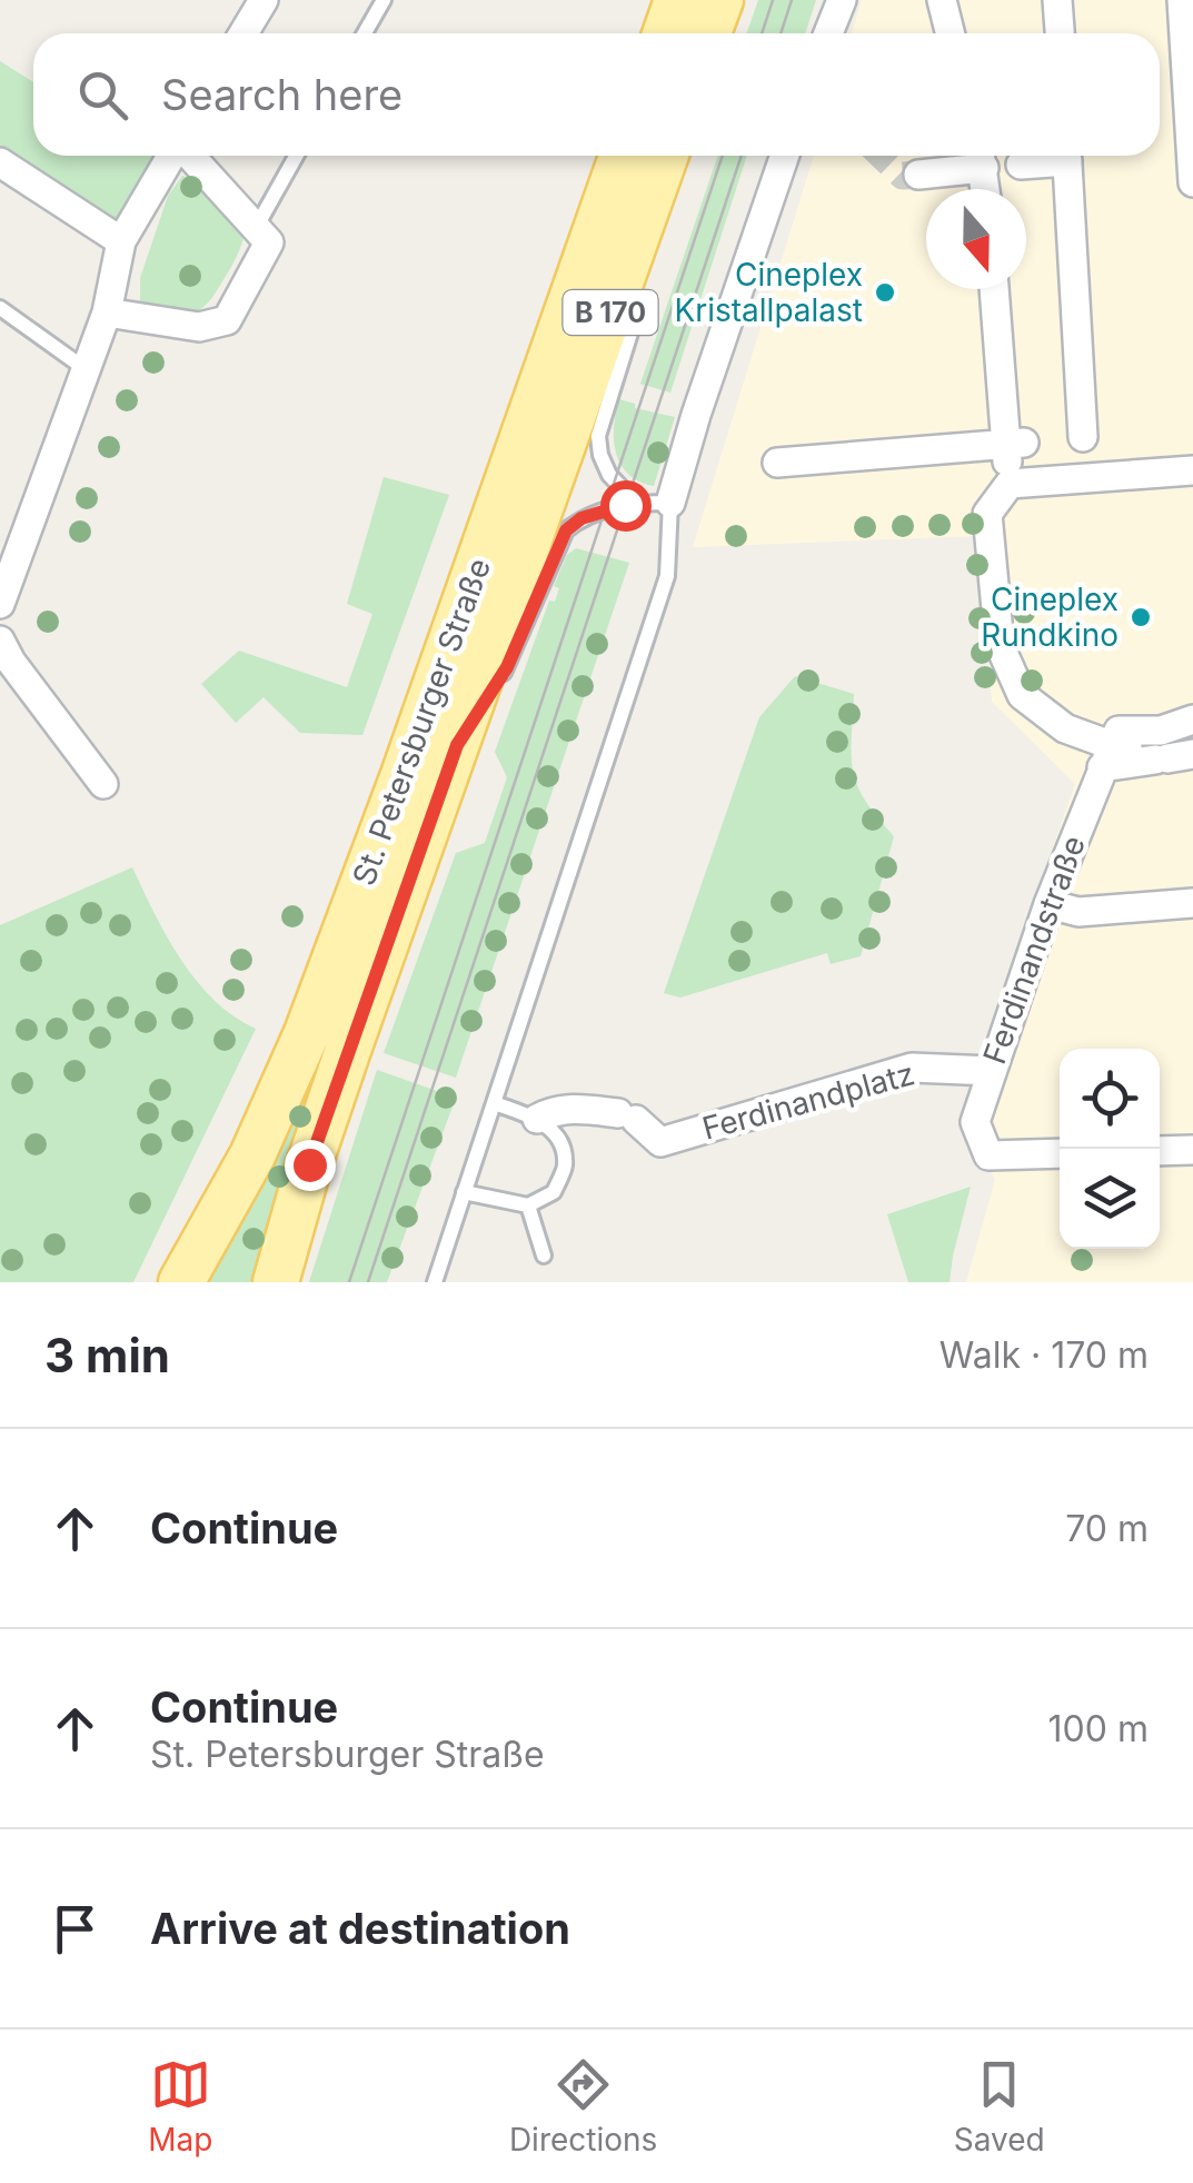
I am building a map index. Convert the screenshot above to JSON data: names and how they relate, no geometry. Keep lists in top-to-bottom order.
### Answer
{
  "streets": {
    "main road": ["B 170", "St. Petersburger Straße"],
    "street": ["Ferdinandstraße", "Ferdinandplatz"]
  },
  "crossings": [
    ["Ferdinandstraße", "Ferdinandplatz"]
  ],
  "places": ["Cineplex Kristallpalast", "Cineplex Rundkino"],
  "north": "bottom",
  "page": {
    "search": "Search here",
    "heading": ["3 min", "Walk · 170 m"],
    "list": [
      ["Continue", "70 m"],
      ["Continue", "St. Petersburger Straße", "100 m"],
      "Arrive at destination"
    ],
    "nav": ["Map", "Directions", "Saved"]
  }
}
